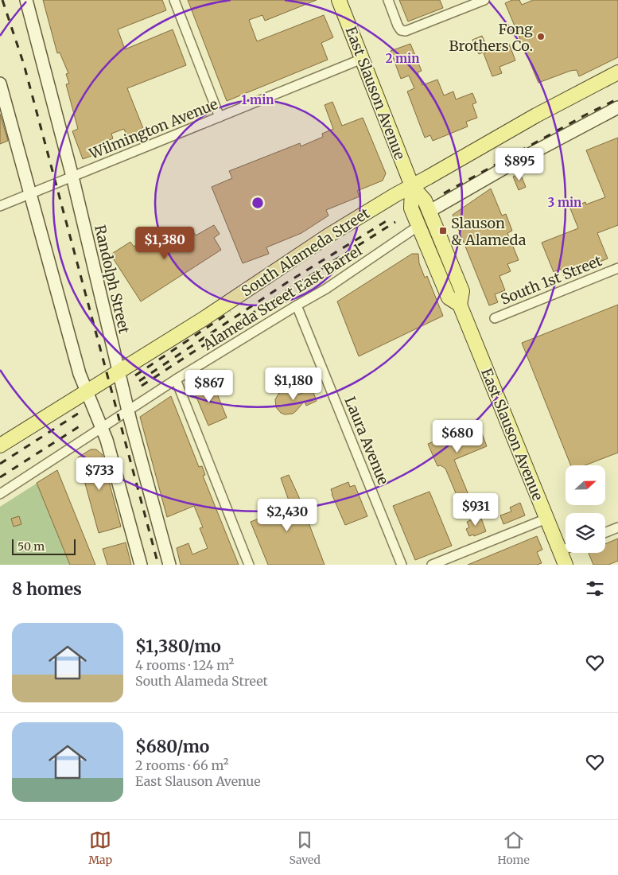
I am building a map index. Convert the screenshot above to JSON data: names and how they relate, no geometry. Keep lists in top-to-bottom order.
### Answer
{
  "streets": {
    "main road": ["East Slauson Avenue", "South Alameda Street"],
    "street": [
      "Wilmington Avenue",
      "Randolph Street",
      "South 1st Street",
      "Alameda Street East Barrel",
      "Laura Avenue"
    ]
  },
  "crossings": [
    ["East Slauson Avenue", "Wilmington Avenue"],
    ["East Slauson Avenue", "South Alameda Street"],
    ["East Slauson Avenue", "Alameda Street East Barrel"],
    ["Wilmington Avenue", "Randolph Street"],
    ["South Alameda Street", "Randolph Street"],
    ["Randolph Street", "Alameda Street East Barrel"],
    ["Alameda Street East Barrel", "Laura Avenue"]
  ],
  "places": {
    "other": ["Fong Brothers Co."],
    "transit": ["Slauson & Alameda"]
  },
  "scale_bar": "50 m",
  "north": "right",
  "page": {
    "price": [
      "$895",
      "$1,380",
      "$1,180",
      "$867",
      "$680",
      "$733",
      "$931",
      "$2,430"
    ],
    "scale": "50 m",
    "heading": "8 homes",
    "list": [
      {
        "name": "$1,380/mo",
        "note": "4 rooms · 124 m² · South Alameda Street"
      },
      {
        "name": "$680/mo",
        "note": "2 rooms · 66 m² · East Slauson Avenue"
      }
    ],
    "tabs": ["Map", "Saved", "Home"]
  },
  "rings": ["2 min", "1 min", "3 min"]
}
